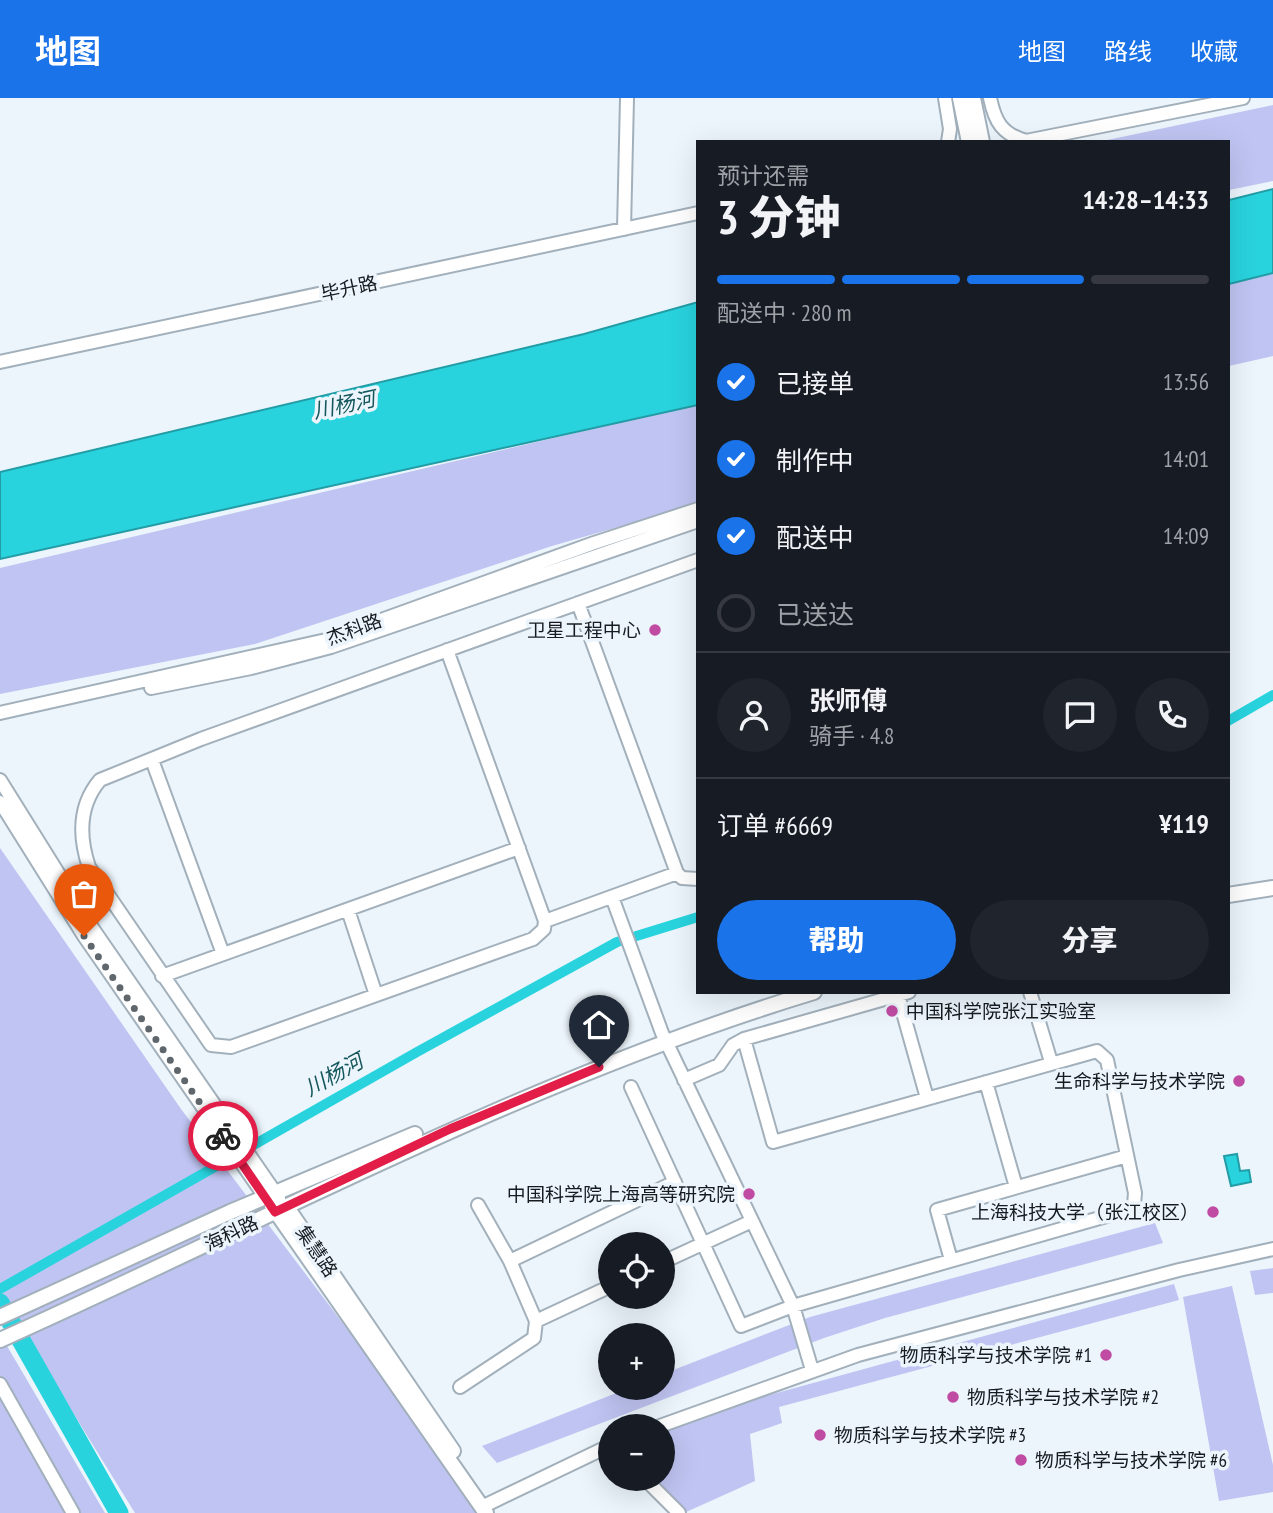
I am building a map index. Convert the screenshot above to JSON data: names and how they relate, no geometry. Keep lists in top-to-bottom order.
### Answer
{
  "streets": {
    "street": [
      "毕升路",
      "杰科路",
      "海科路",
      "集慧路"
    ]
  },
  "crossings": [
    ["海科路", "集慧路"]
  ],
  "water": ["川杨河"],
  "places": [
    "卫星工程中心",
    "中国科学院张江实验室",
    "生命科学与技术学院",
    "中国科学院上海高等研究院",
    "上海科技大学（张江校区）",
    "物质科学与技术学院 #1",
    "物质科学与技术学院 #2",
    "物质科学与技术学院 #3",
    "物质科学与技术学院 #6"
  ],
  "page": {
    "header": "地图",
    "nav": ["地图", "路线", "收藏"],
    "heading": ["3 分钟", "预计还需", "14:28–14:33"],
    "panel": [
      "张师傅",
      "骑手 · 4.8",
      "订单 #6669",
      "¥119"
    ],
    "bar": "配送中 · 280 m",
    "list": [
      ["已接单", "13:56"],
      ["制作中", "14:01"],
      ["配送中", "14:09"],
      "已送达"
    ],
    "buttons": ["帮助", "分享"],
    "map_buttons": ["+", "−"]
  }
}
